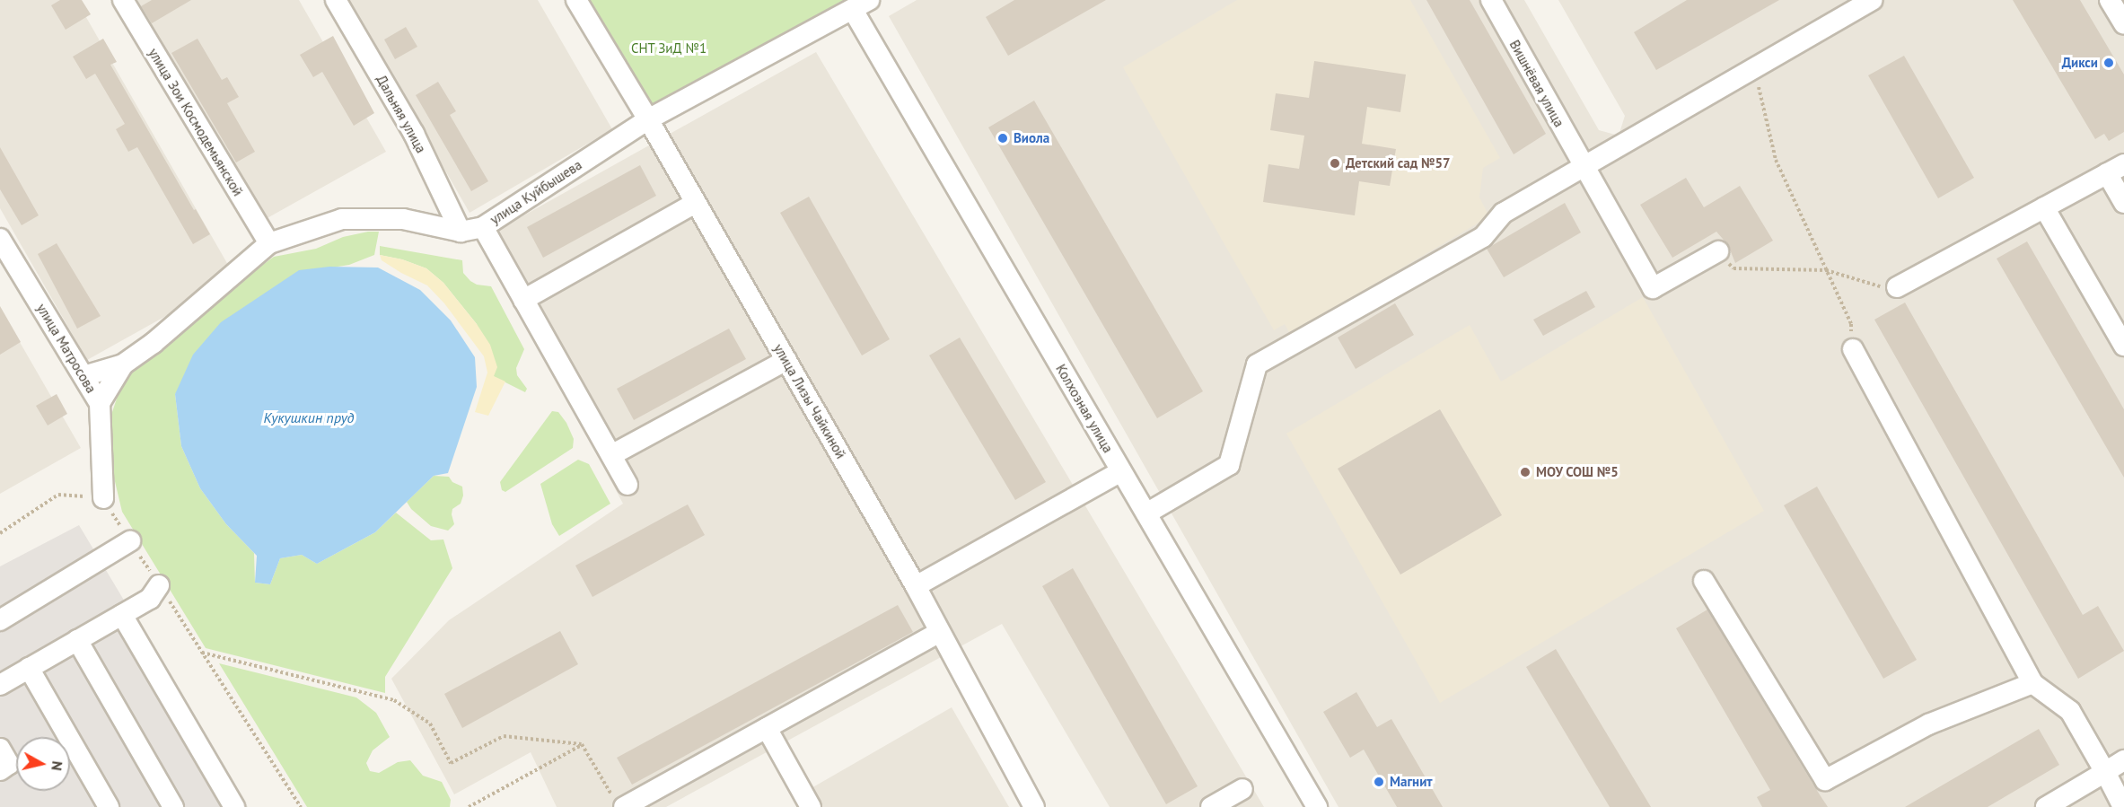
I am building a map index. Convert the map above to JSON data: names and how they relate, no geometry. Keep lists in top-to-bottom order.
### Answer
{
  "streets": {
    "street": [
      "Вишнёвая улица",
      "Дальняя улица",
      "улица Зои Космодемьянской",
      "улица Куйбышева",
      "улица Матросова",
      "улица Лизы Чайкиной",
      "Колхозная улица"
    ]
  },
  "crossings": [
    ["Дальняя улица", "улица Куйбышева"],
    ["улица Зои Космодемьянской", "улица Куйбышева"],
    ["улица Куйбышева", "улица Матросова"],
    ["улица Куйбышева", "улица Лизы Чайкиной"],
    ["улица Куйбышева", "Колхозная улица"]
  ],
  "water": ["Кукушкин пруд"],
  "parks": ["СНТ ЗиД №1"],
  "places": [
    "Дикси",
    "Виола",
    "Детский сад №57",
    "МОУ СОШ №5",
    "Магнит"
  ],
  "north": "right"
}
